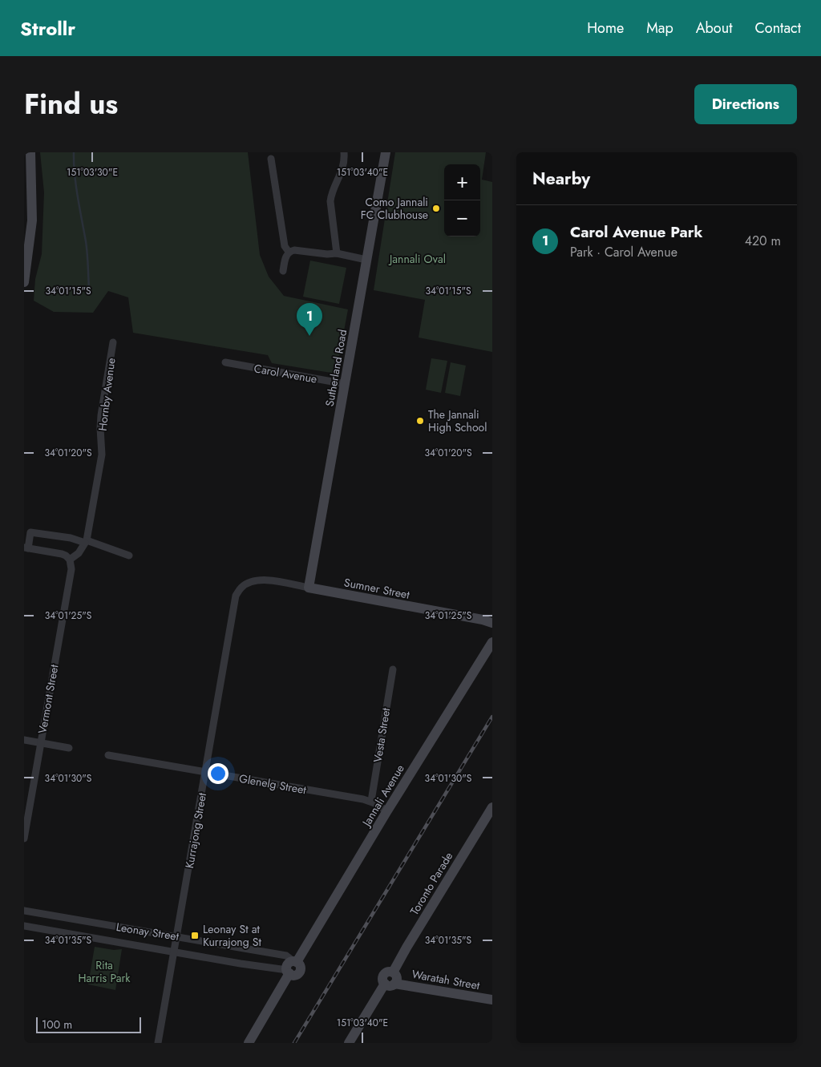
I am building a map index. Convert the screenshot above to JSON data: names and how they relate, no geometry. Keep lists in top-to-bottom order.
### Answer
{
  "streets": {
    "street": [
      "Sutherland Road",
      "Carol Avenue",
      "Hornby Avenue",
      "Sumner Street",
      "Vermont Street",
      "Vesta Street",
      "Glenelg Street",
      "Jannali Avenue",
      "Kurrajong Street",
      "Toronto Parade",
      "Leonay Street",
      "Waratah Street"
    ]
  },
  "crossings": [
    ["Sutherland Road", "Carol Avenue"],
    ["Sutherland Road", "Sumner Street"],
    ["Sumner Street", "Kurrajong Street"],
    ["Vesta Street", "Glenelg Street"],
    ["Glenelg Street", "Jannali Avenue"],
    ["Glenelg Street", "Kurrajong Street"],
    ["Jannali Avenue", "Leonay Street"],
    ["Kurrajong Street", "Leonay Street"],
    ["Toronto Parade", "Waratah Street"]
  ],
  "parks": ["Jannali Oval", "Rita Harris Park"],
  "places": {
    "other": ["Como Jannali FC Clubhouse", "The Jannali High School"],
    "transit": ["Leonay St at Kurrajong St"]
  },
  "scale_bar": "100 m",
  "page": {
    "header": "Strollr",
    "nav": [
      "Home",
      "Map",
      "About",
      "Contact"
    ],
    "title": "Find us",
    "buttons": "Directions",
    "heading": "Nearby",
    "map_buttons": ["+", "−"],
    "list": [
      {
        "mark": "1",
        "name": "Carol Avenue Park",
        "note": "Park · Carol Avenue",
        "value": "420 m"
      }
    ],
    "pins": "1",
    "scale": "100 m"
  },
  "coordinates": [
    "151°03'30\"E",
    "151°03'40\"E",
    "34°01'15\"S",
    "34°01'20\"S",
    "34°01'25\"S",
    "34°01'30\"S",
    "34°01'35\"S"
  ]
}
